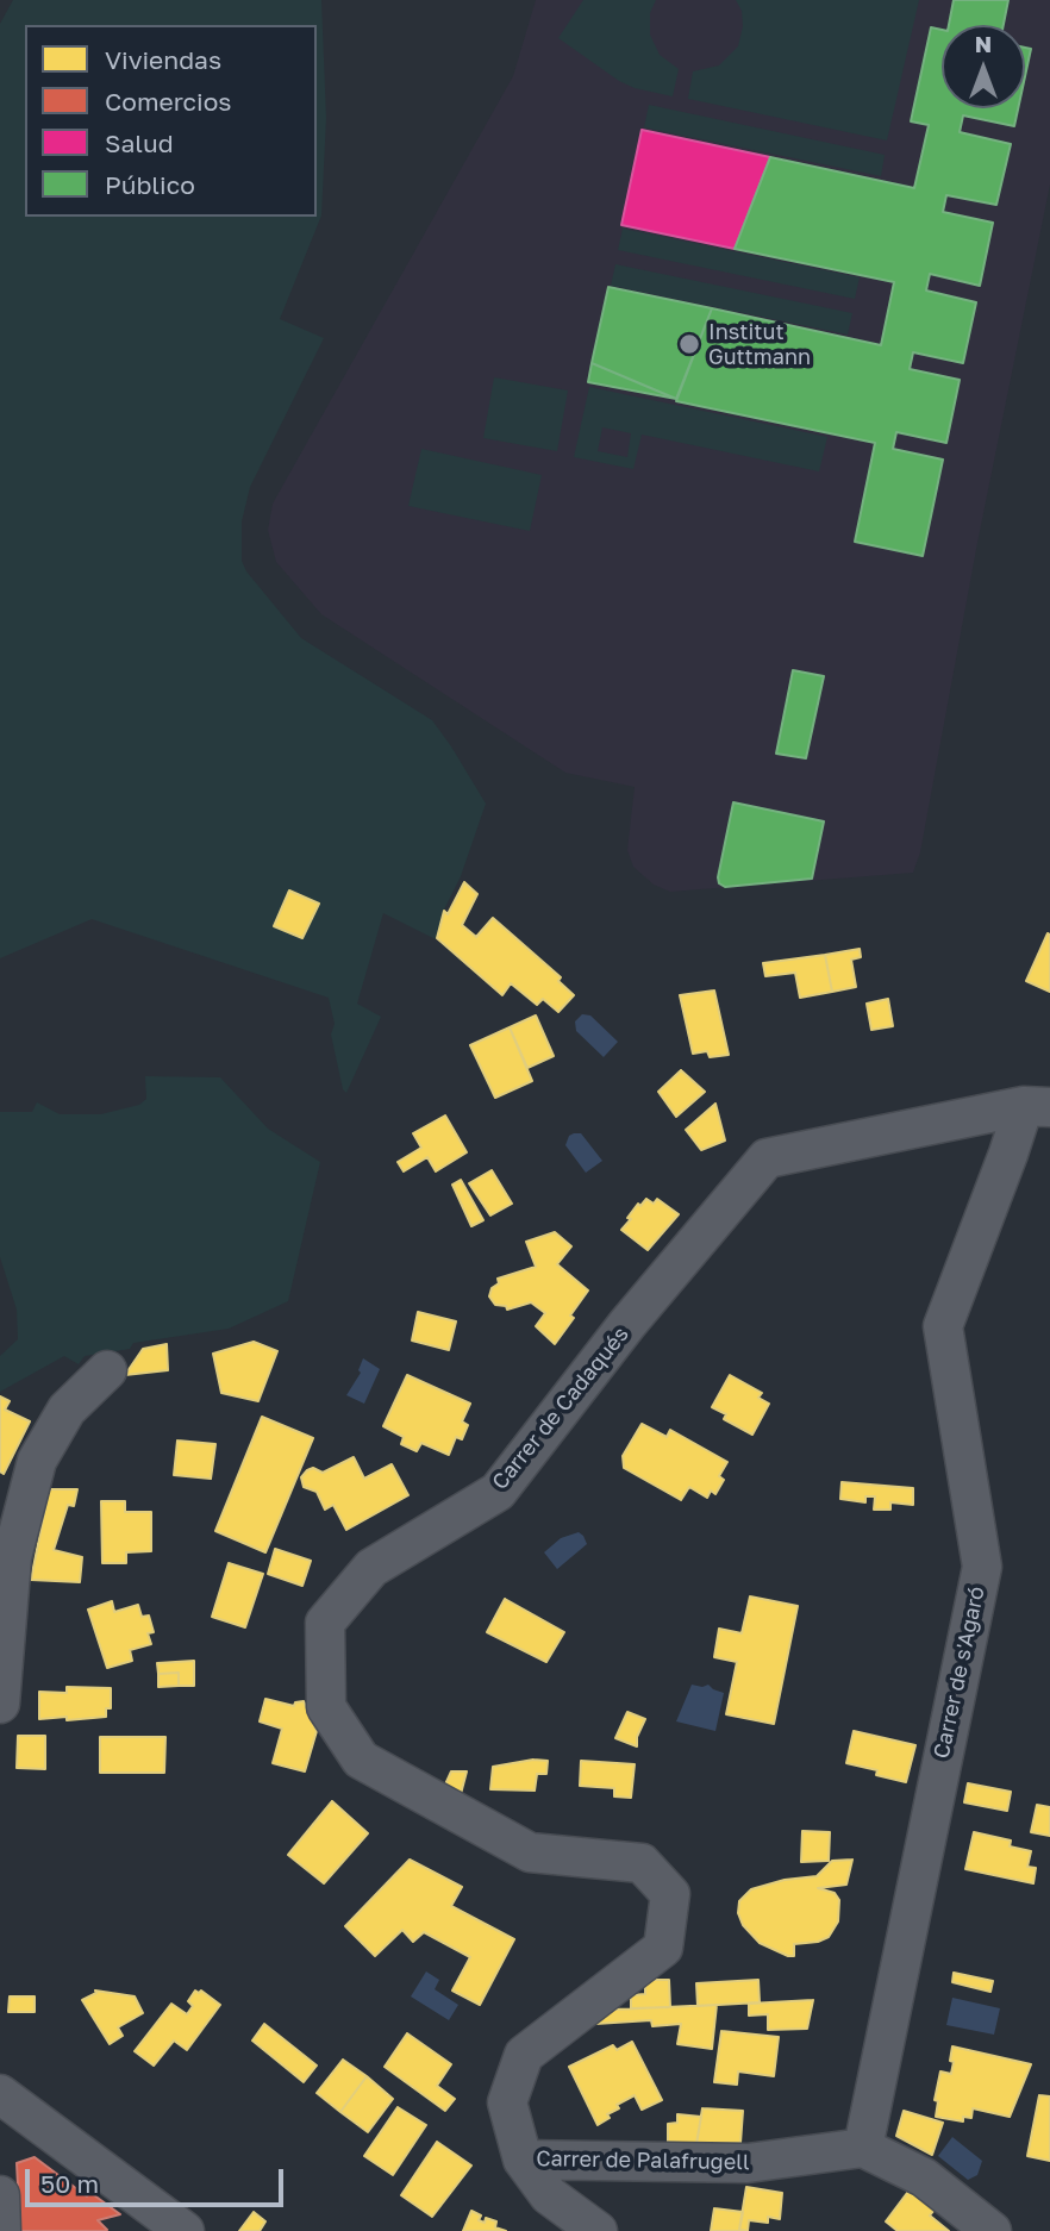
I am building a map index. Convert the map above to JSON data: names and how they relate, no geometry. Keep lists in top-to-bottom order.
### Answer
{
  "streets": {
    "street": ["Carrer de Cadaqués", "Carrer de s'Agaró", "Carrer de Palafrugell"]
  },
  "crossings": [
    ["Carrer de Cadaqués", "Carrer de s'Agaró"],
    ["Carrer de Cadaqués", "Carrer de Palafrugell"],
    ["Carrer de s'Agaró", "Carrer de Palafrugell"]
  ],
  "places": ["Institut Guttmann"],
  "legend": [
    "Viviendas",
    "Comercios",
    "Salud",
    "Público"
  ],
  "scale_bar": "50 m",
  "north": "top"
}
